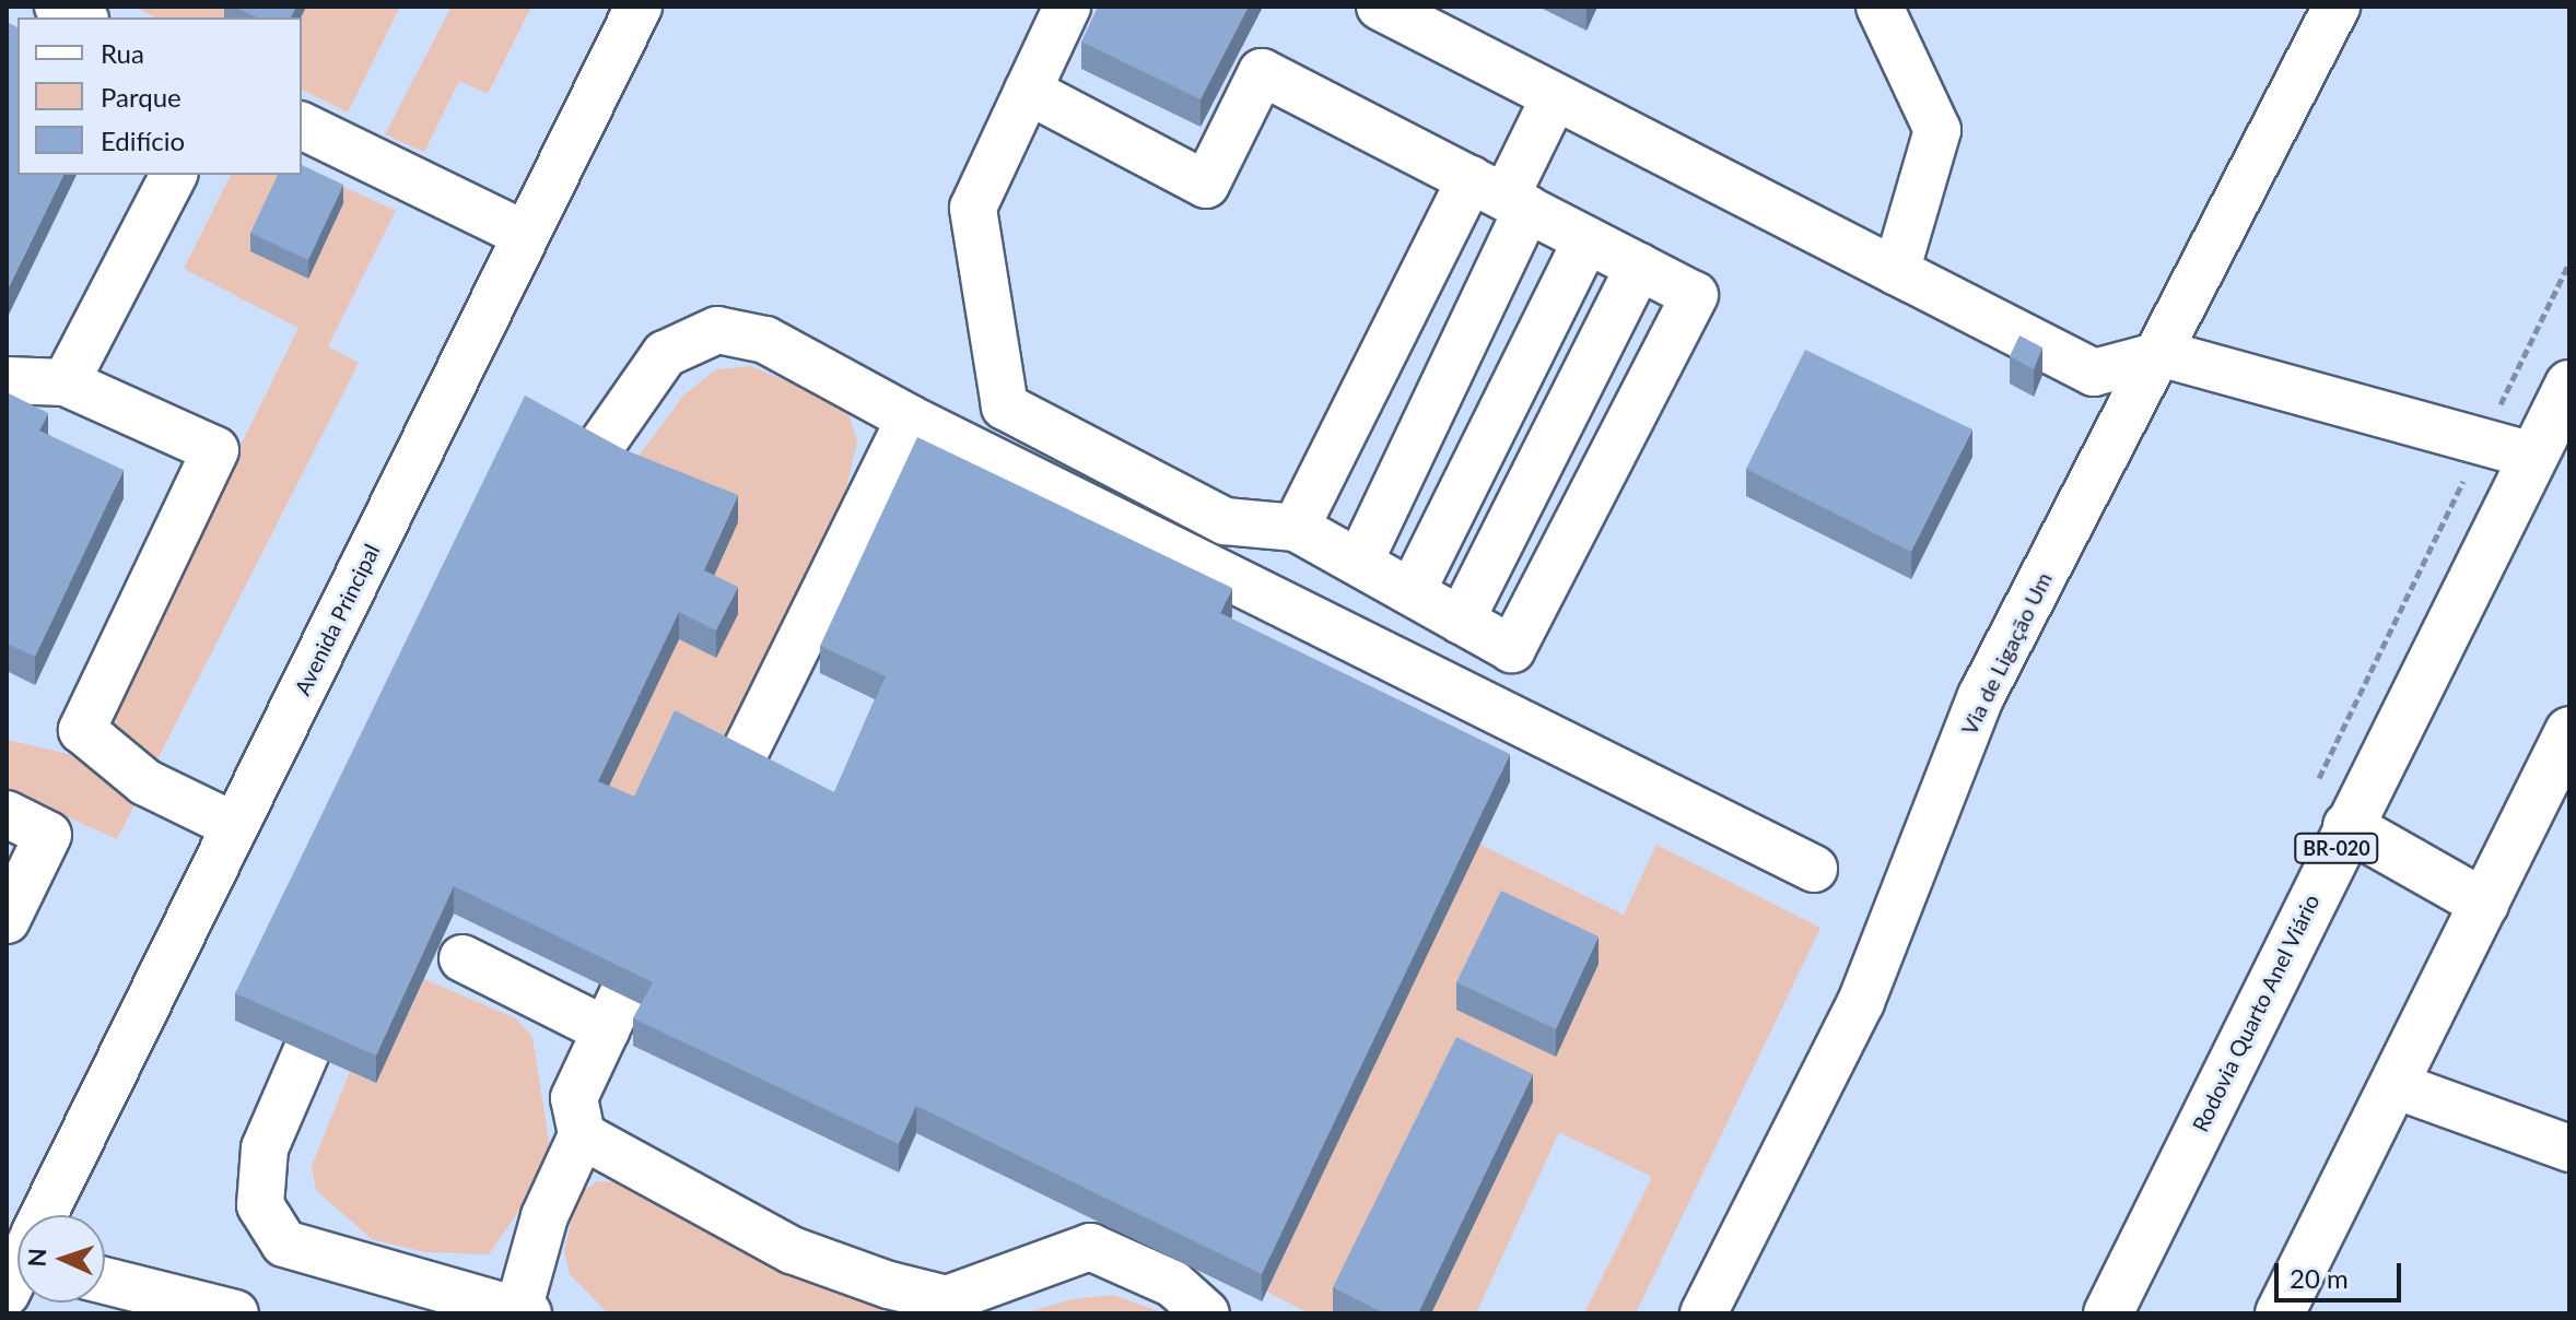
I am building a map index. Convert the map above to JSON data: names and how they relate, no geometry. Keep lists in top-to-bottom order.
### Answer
{
  "streets": {
    "highway": ["BR-020", "Rodovia Quarto Anel Viário"],
    "street": ["Avenida Principal", "Via de Ligação Um"]
  },
  "legend": ["Rua", "Parque", "Edifício"],
  "scale_bar": "20 m",
  "north": "left"
}
